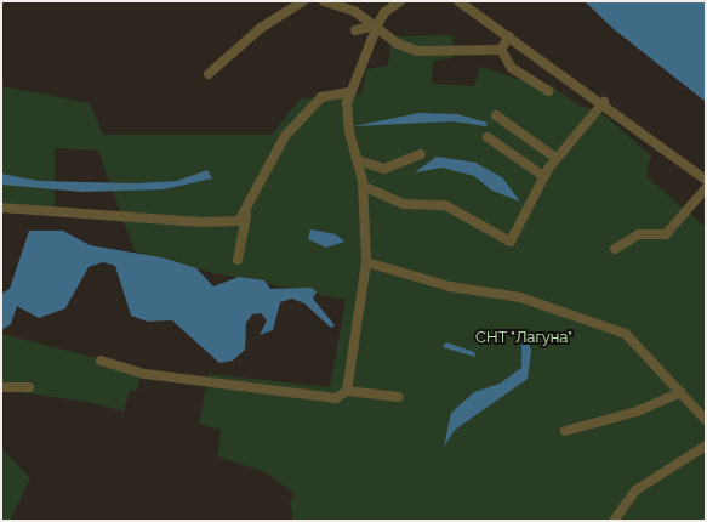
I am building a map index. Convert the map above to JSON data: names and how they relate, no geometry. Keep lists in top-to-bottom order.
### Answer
{
  "parks": ["СНТ \"Лагуна\""]
}
